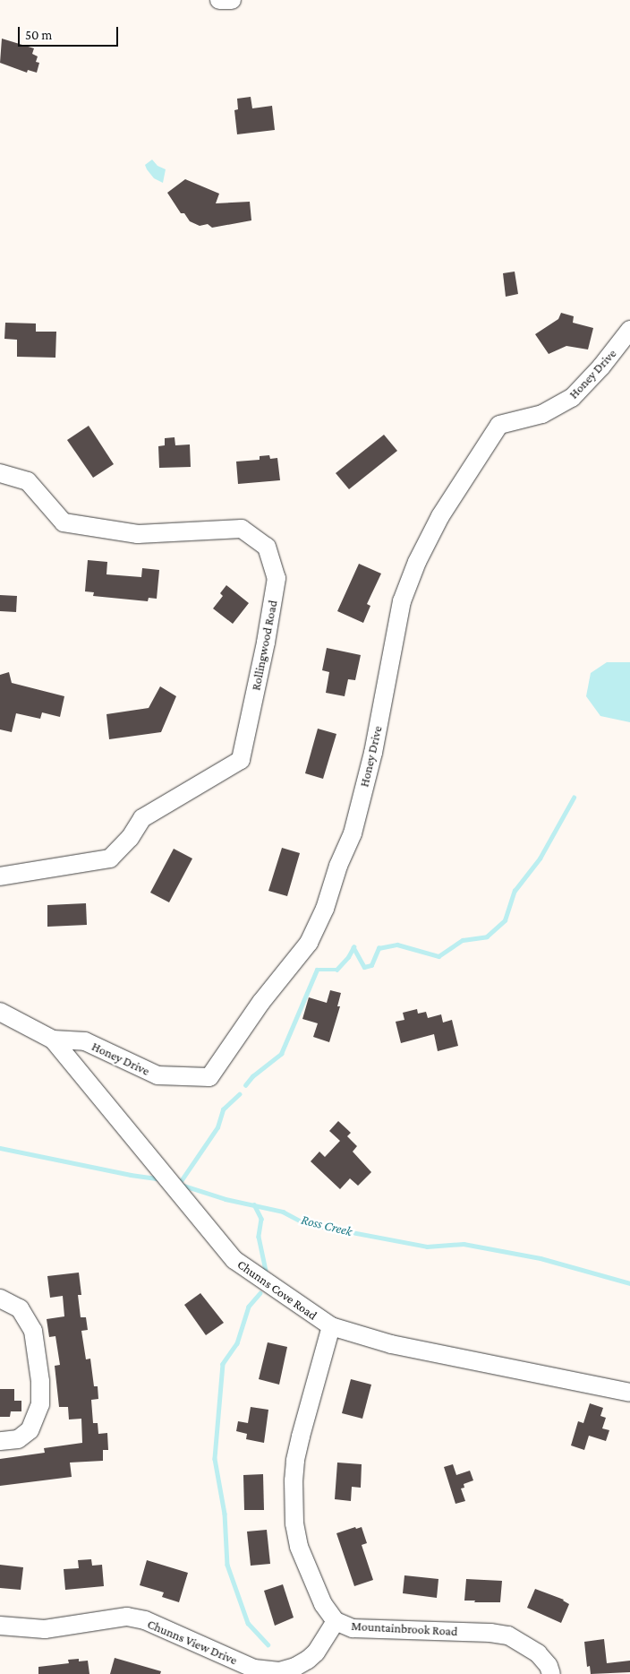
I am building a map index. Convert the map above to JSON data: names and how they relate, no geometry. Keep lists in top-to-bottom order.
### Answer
{
  "streets": {
    "street": [
      "Honey Drive",
      "Rollingwood Road",
      "Chunns Cove Road",
      "Mountainbrook Road",
      "Chunns View Drive"
    ]
  },
  "crossings": [
    ["Honey Drive", "Chunns Cove Road"],
    ["Chunns Cove Road", "Mountainbrook Road"],
    ["Mountainbrook Road", "Chunns View Drive"]
  ],
  "water": ["Ross Creek"],
  "scale_bar": "50 m"
}
